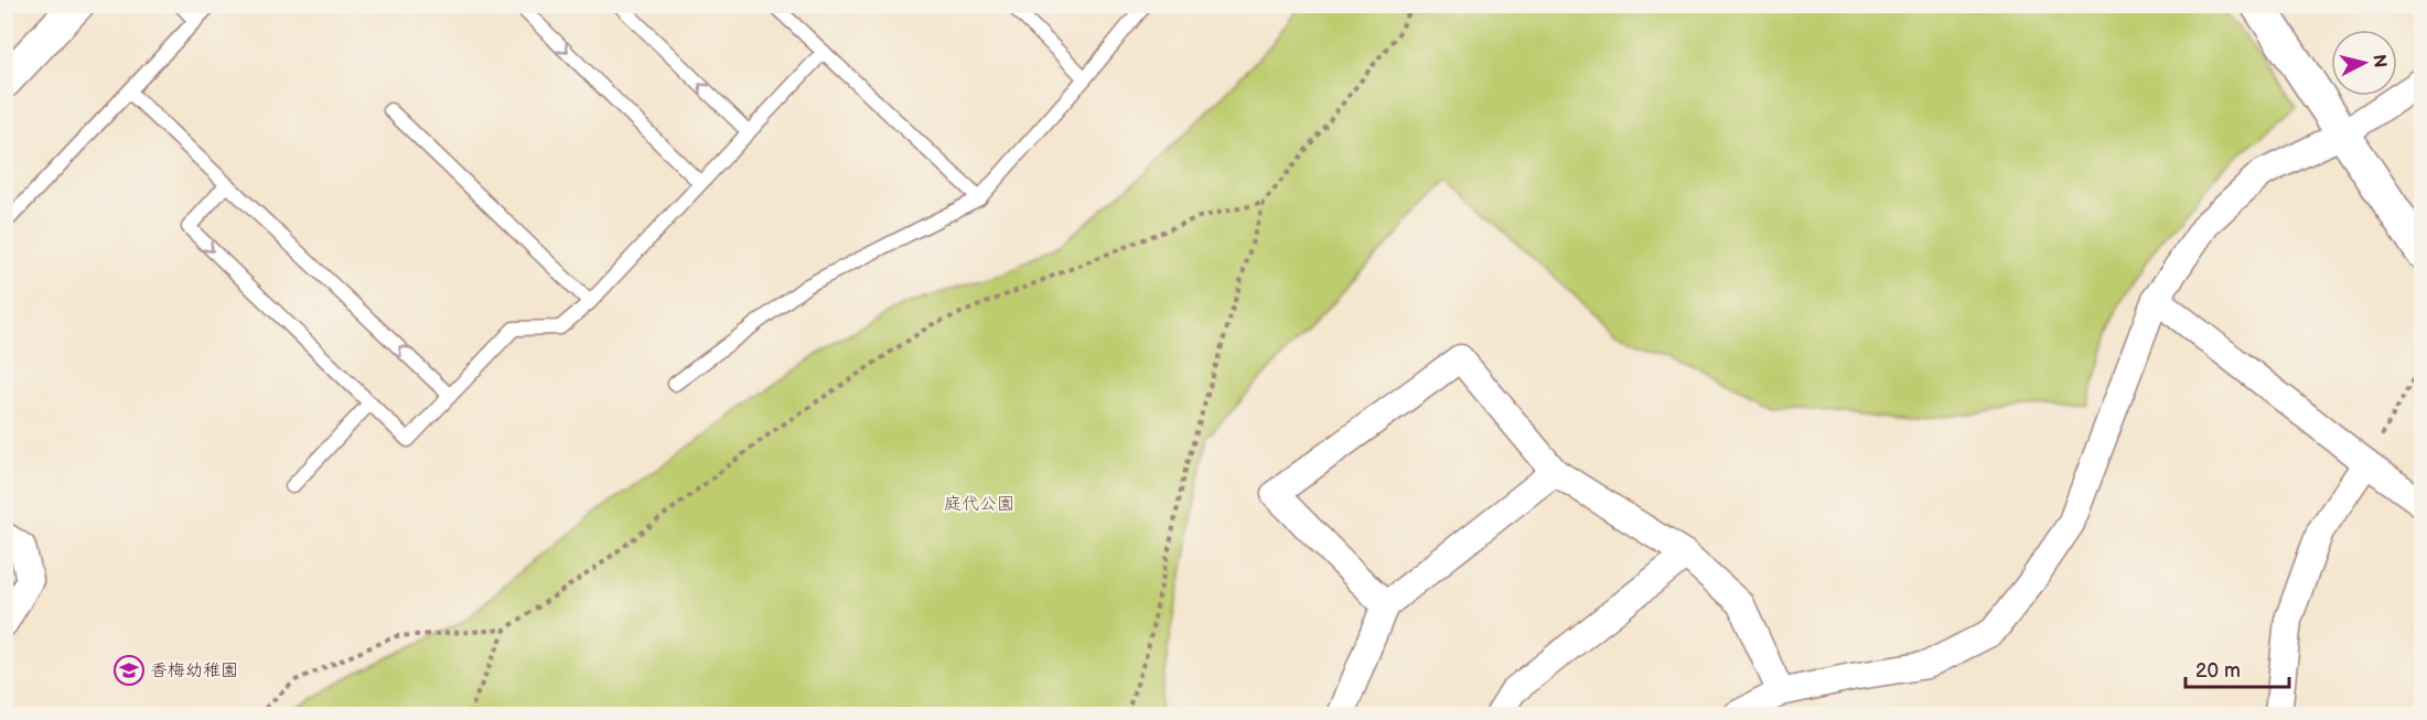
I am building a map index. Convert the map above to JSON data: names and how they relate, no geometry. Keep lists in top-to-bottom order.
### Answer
{
  "parks": ["庭代公園"],
  "places": {
    "school or university": ["香梅幼稚園"]
  },
  "scale_bar": "20 m",
  "north": "right"
}
